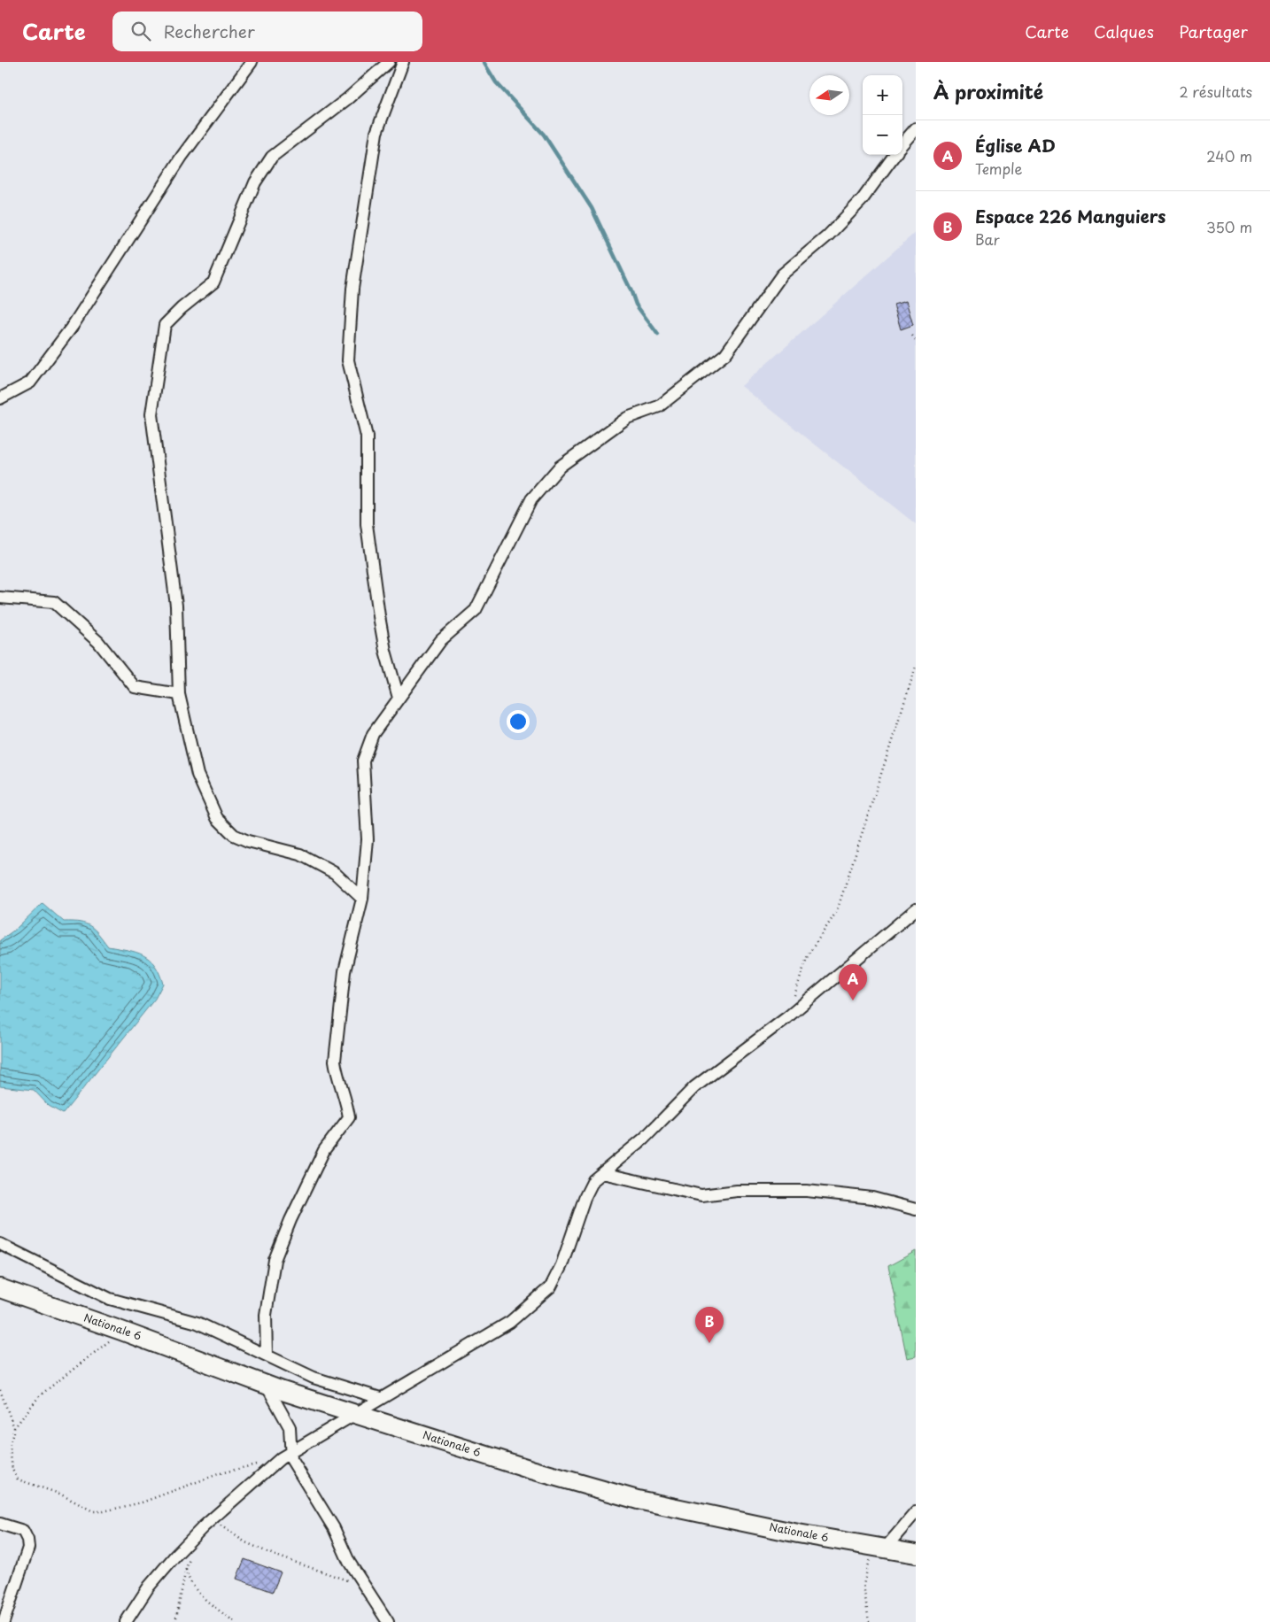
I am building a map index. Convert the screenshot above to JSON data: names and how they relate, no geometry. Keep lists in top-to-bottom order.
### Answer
{
  "streets": {
    "main road": ["Nationale 6"]
  },
  "north": "left",
  "page": {
    "header": "Carte",
    "search": "Rechercher",
    "nav": ["Carte", "Calques", "Partager"],
    "heading": ["À proximité", "2 résultats"],
    "map_buttons": ["+", "−"],
    "list": [
      {
        "mark": "A",
        "name": "Église AD",
        "note": "Temple",
        "value": "240 m"
      },
      {
        "mark": "B",
        "name": "Espace 226 Manguiers",
        "note": "Bar",
        "value": "350 m"
      }
    ],
    "pins": ["A", "B"]
  }
}
